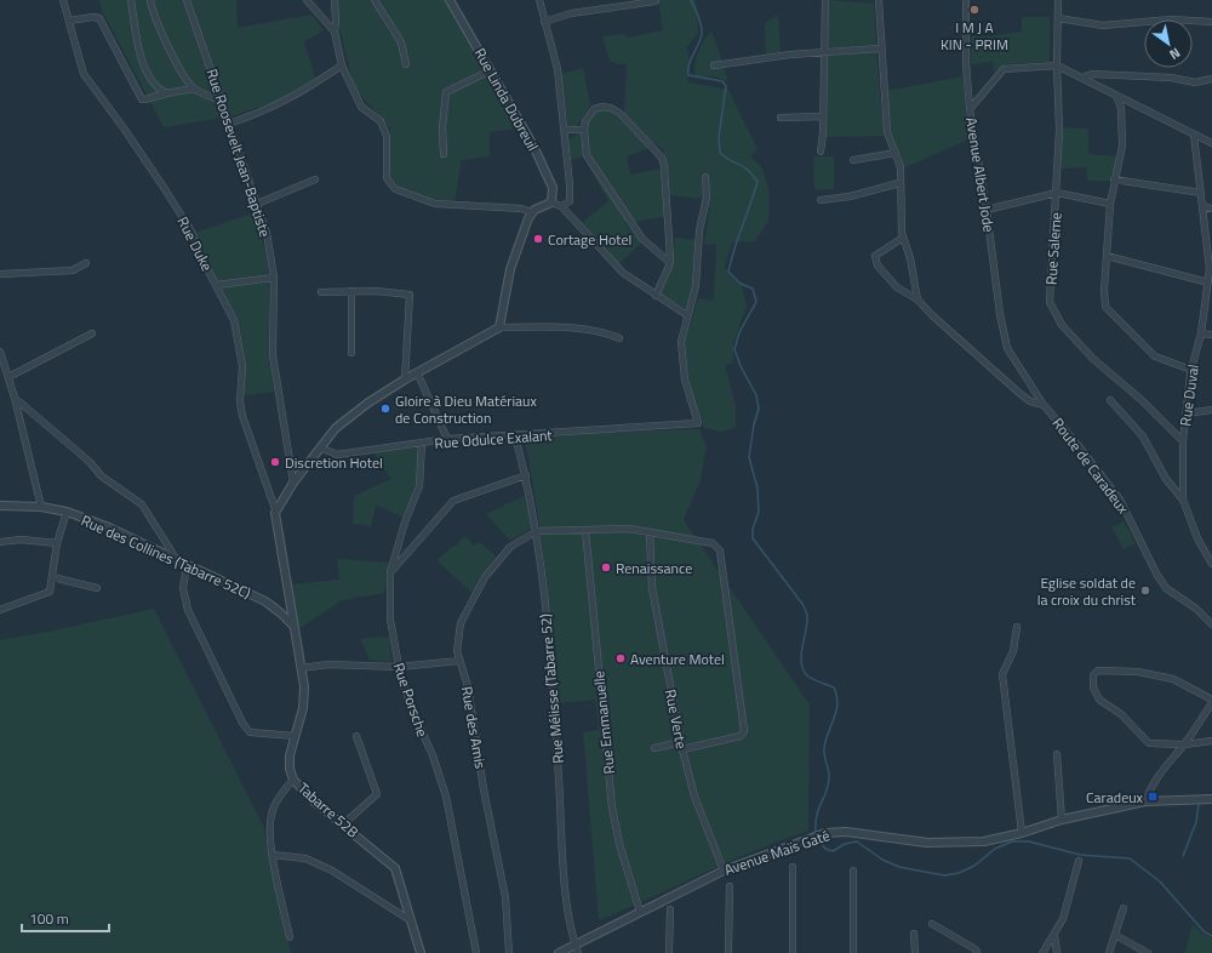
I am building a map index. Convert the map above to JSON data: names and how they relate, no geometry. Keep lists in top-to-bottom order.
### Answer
{
  "streets": {
    "street": [
      "Rue Linda Dubreuil",
      "Rue Roosevelt Jean-Baptiste",
      "Avenue Albert Jode",
      "Rue Duke",
      "Rue Saleme",
      "Rue Duval",
      "Rue Odulce Exalant",
      "Route de Caradeux",
      "Rue des Collines (Tabarre 52C)",
      "Rue Mélisse (Tabarre 52)",
      "Rue Porsche",
      "Rue Verte",
      "Rue Emmanuelle",
      "Rue des Amis",
      "Tabarre 52B",
      "Avenue Maïs Gaté"
    ]
  },
  "crossings": [
    ["Avenue Albert Jode", "Route de Caradeux"],
    ["Rue Duke", "Tabarre 52B"],
    ["Rue Saleme", "Rue Duval"],
    ["Rue Odulce Exalant", "Rue Mélisse (Tabarre 52)"],
    ["Rue Odulce Exalant", "Rue Porsche"],
    ["Rue des Collines (Tabarre 52C)", "Tabarre 52B"],
    ["Rue Mélisse (Tabarre 52)", "Rue des Amis"],
    ["Rue Mélisse (Tabarre 52)", "Avenue Maïs Gaté"],
    ["Rue Verte", "Avenue Maïs Gaté"],
    ["Rue Emmanuelle", "Avenue Maïs Gaté"]
  ],
  "places": {
    "other": [
      "I M J A KIN - PRIM",
      "Cortage Hotel",
      "Gloire à Dieu Matériaux de Construction",
      "Discretion Hotel",
      "Renaissance",
      "Eglise soldat de la croix du christ",
      "Aventure Motel"
    ],
    "transit": ["Caradeux"]
  },
  "scale_bar": "100 m",
  "north": "bottom right"
}
